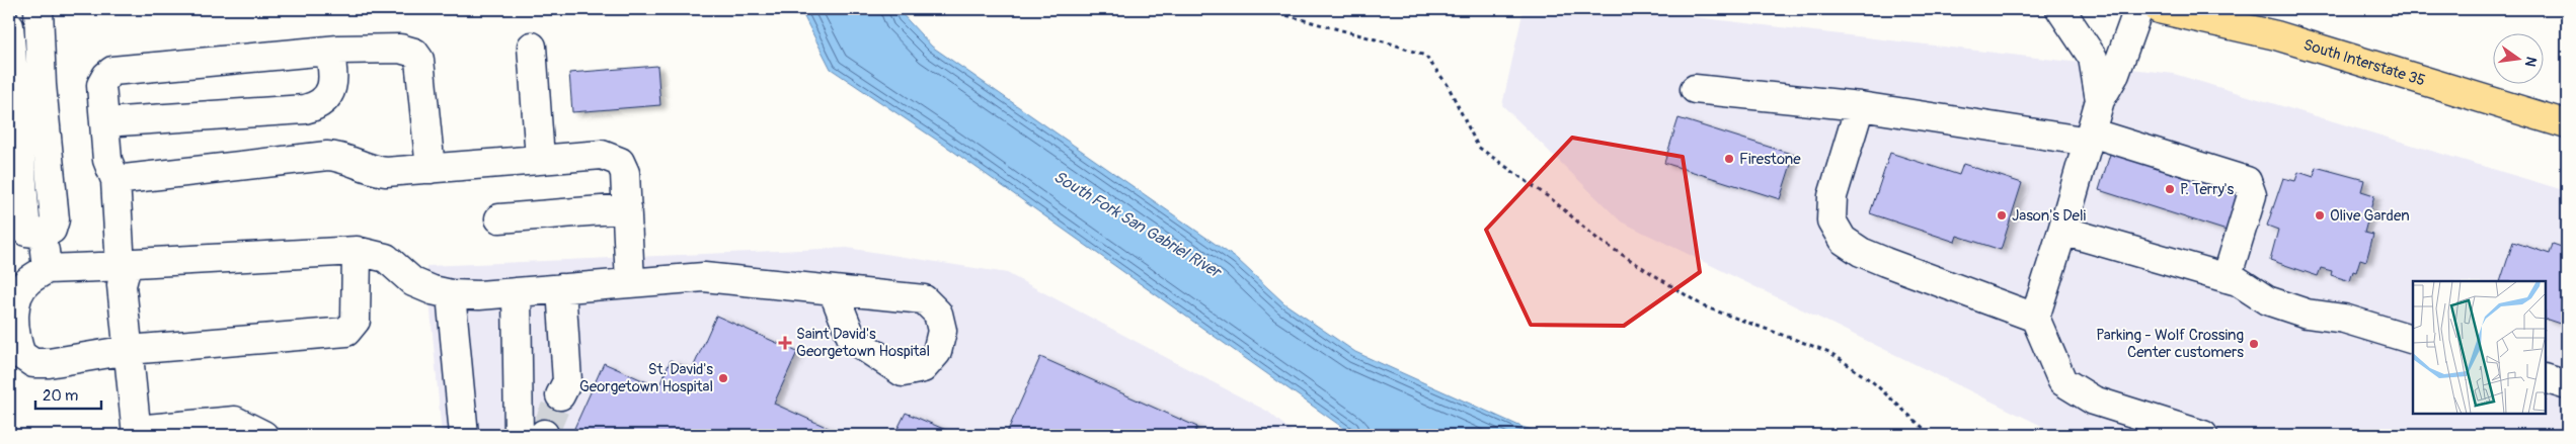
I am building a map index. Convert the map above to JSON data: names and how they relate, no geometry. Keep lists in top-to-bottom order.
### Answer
{
  "streets": {
    "main road": ["South Interstate 35"]
  },
  "water": ["South Fork San Gabriel River"],
  "places": {
    "other": [
      "Firestone",
      "P. Terry's",
      "Jason's Deli",
      "Olive Garden",
      "Parking - Wolf Crossing Center customers",
      "St. David's Georgetown Hospital"
    ],
    "health": ["Saint David's Georgetown Hospital"]
  },
  "scale_bar": "20 m",
  "north": "right"
}
